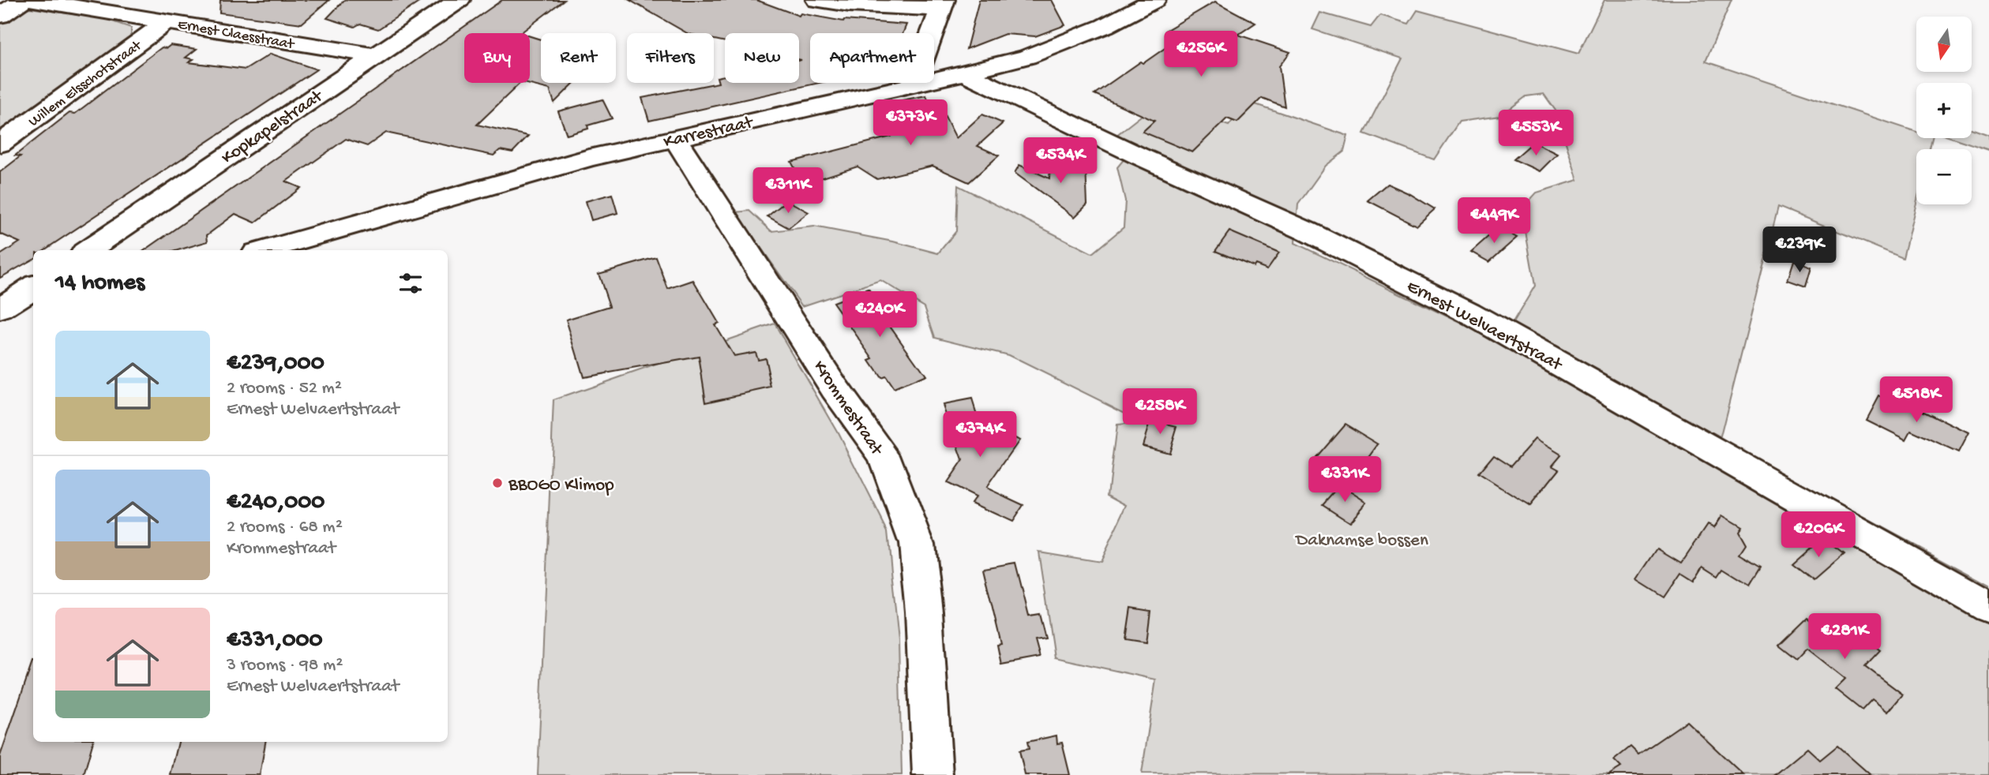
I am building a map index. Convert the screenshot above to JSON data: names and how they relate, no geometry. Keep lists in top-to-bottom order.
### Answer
{
  "streets": {
    "street": [
      "Ernest Claesstraat",
      "Willem Elsschotstraat",
      "Kopkapelstraat",
      "Karrestraat",
      "Ernest Welvaertstraat",
      "Krommestraat"
    ]
  },
  "crossings": [
    ["Ernest Claesstraat", "Willem Elsschotstraat"],
    ["Ernest Claesstraat", "Kopkapelstraat"],
    ["Karrestraat", "Ernest Welvaertstraat"],
    ["Karrestraat", "Krommestraat"]
  ],
  "parks": ["Daknamse bossen"],
  "places": ["BBOGO Klimop"],
  "north": "bottom",
  "page": {
    "map_buttons": ["+", "−"],
    "price": [
      "€256K",
      "€373K",
      "€553K",
      "€534K",
      "€311K",
      "€449K",
      "€239K",
      "€240K",
      "€518K",
      "€258K",
      "€374K",
      "€331K",
      "€206K",
      "€281K"
    ],
    "chip": [
      "Buy",
      "Rent",
      "Filters",
      "New",
      "Apartment"
    ],
    "heading": "14 homes",
    "list": [
      {
        "name": "€239,000",
        "note": "2 rooms · 52 m² · Ernest Welvaertstraat"
      },
      {
        "name": "€240,000",
        "note": "2 rooms · 68 m² · Krommestraat"
      },
      {
        "name": "€331,000",
        "note": "3 rooms · 98 m² · Ernest Welvaertstraat"
      }
    ]
  }
}
